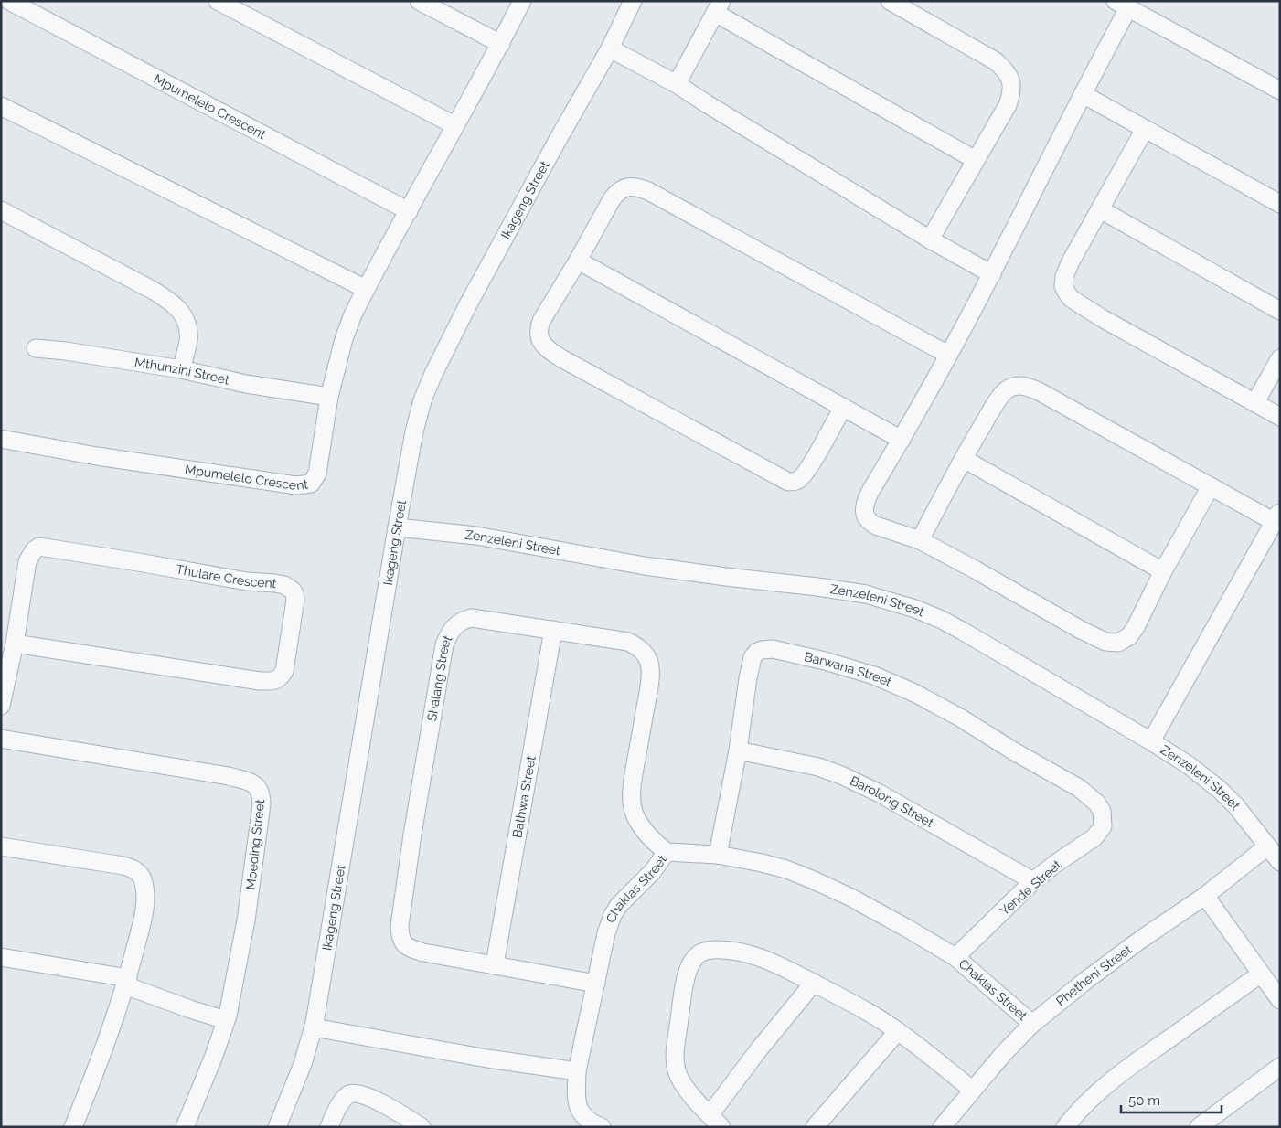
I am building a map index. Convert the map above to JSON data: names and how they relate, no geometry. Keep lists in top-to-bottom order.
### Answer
{
  "streets": {
    "street": [
      "Mpumelelo Crescent",
      "Ikageng Street",
      "Mthunzini Street",
      "Zenzeleni Street",
      "Thulare Crescent",
      "Barwana Street",
      "Shalang Street",
      "Bathwa Street",
      "Barolong Street",
      "Moeding Street",
      "Yende Street",
      "Chaklas Street",
      "Phetheni Street"
    ]
  },
  "crossings": [
    ["Mpumelelo Crescent", "Mthunzini Street"],
    ["Ikageng Street", "Zenzeleni Street"],
    ["Zenzeleni Street", "Phetheni Street"],
    ["Barwana Street", "Barolong Street"],
    ["Barwana Street", "Yende Street"],
    ["Barwana Street", "Chaklas Street"],
    ["Shalang Street", "Bathwa Street"],
    ["Shalang Street", "Chaklas Street"],
    ["Barolong Street", "Yende Street"],
    ["Yende Street", "Chaklas Street"],
    ["Chaklas Street", "Phetheni Street"]
  ],
  "scale_bar": "50 m"
}
